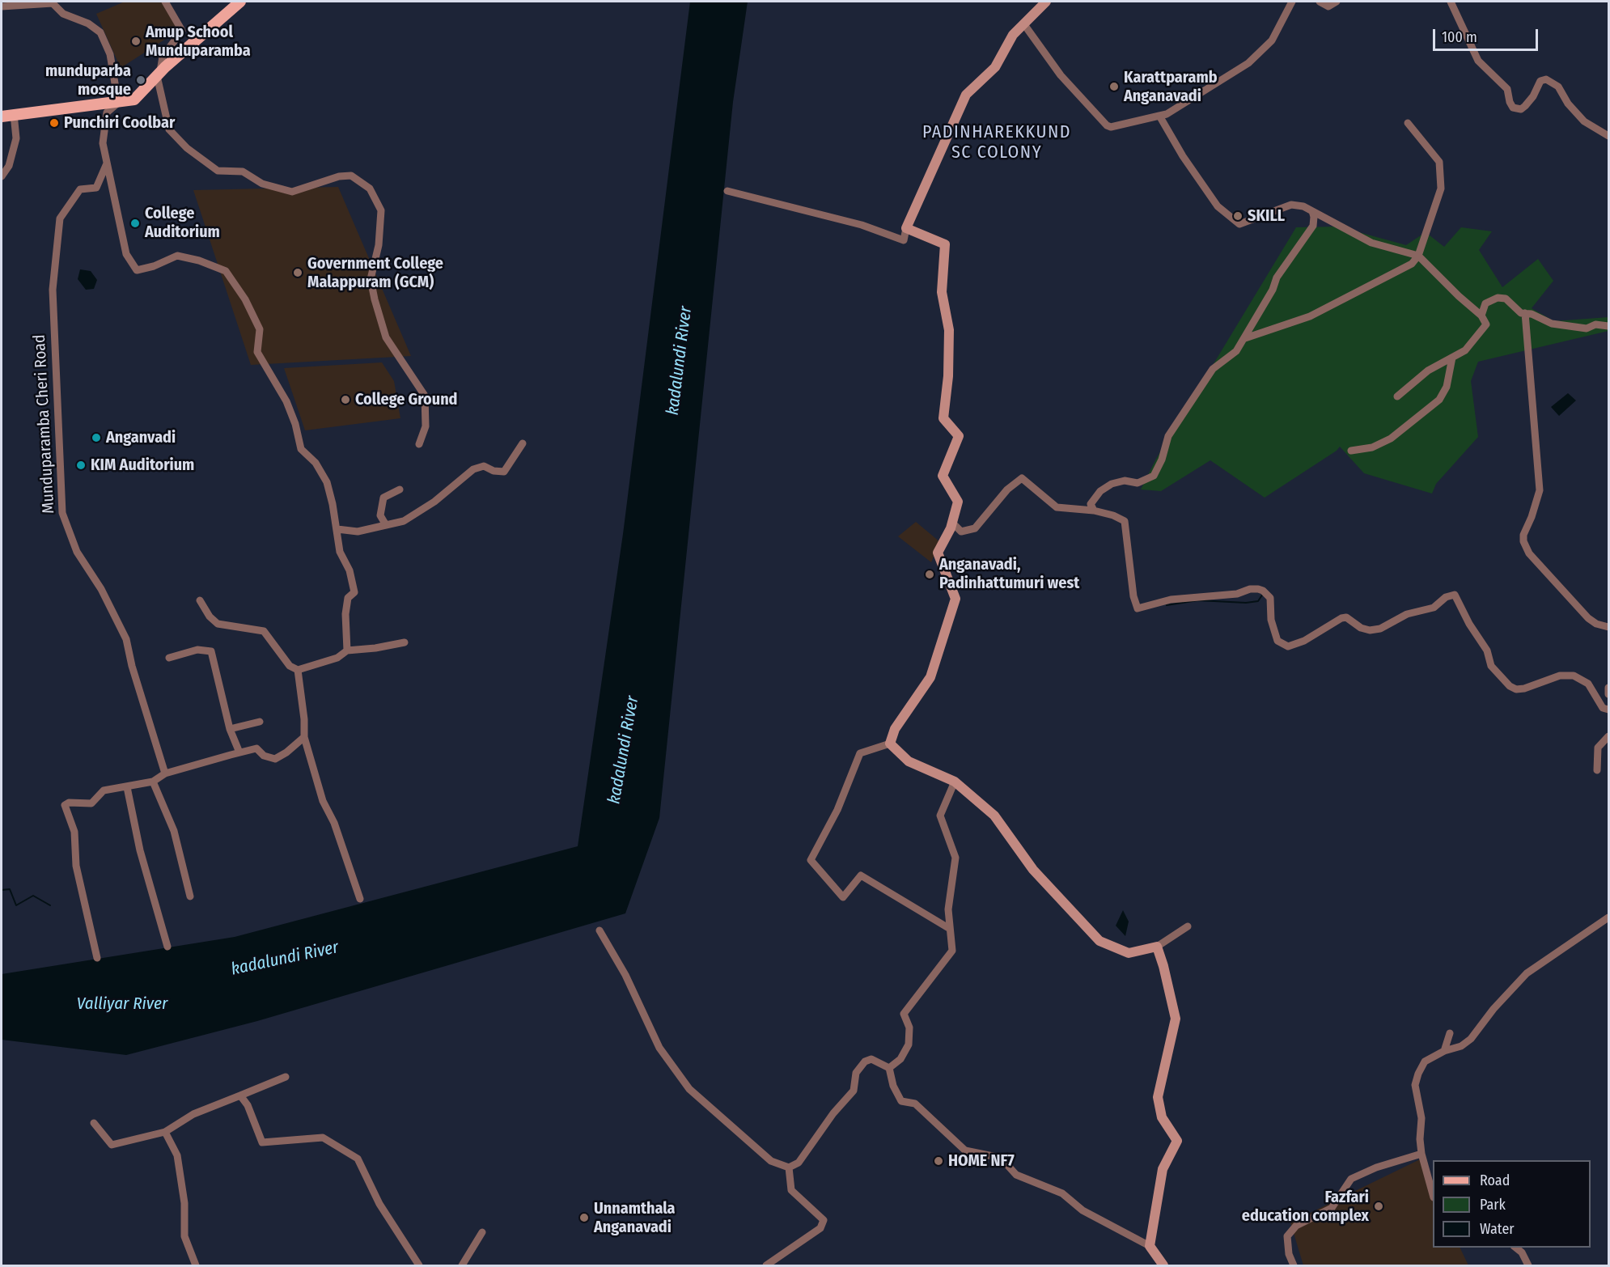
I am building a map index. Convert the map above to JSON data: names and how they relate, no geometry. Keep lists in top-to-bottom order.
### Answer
{
  "streets": {
    "street": ["Munduparamba Cheri Road"]
  },
  "districts": ["PADINHAREKKUND SC COLONY"],
  "water": ["kadalundi River", "Valliyar River"],
  "places": [
    "Amup School Munduparamba",
    "munduparba mosque",
    "Karattparamb Anganavadi",
    "Punchiri Coolbar",
    "SKILL",
    "College Auditorium",
    "Government College Malappuram (GCM)",
    "College Ground",
    "Anganvadi",
    "KIM Auditorium",
    "Anganavadi, Padinhattumuri west",
    "HOME NF7",
    "Fazfari education complex",
    "Unnamthala Anganavadi"
  ],
  "legend": ["Road", "Park", "Water"],
  "scale_bar": "100 m"
}
